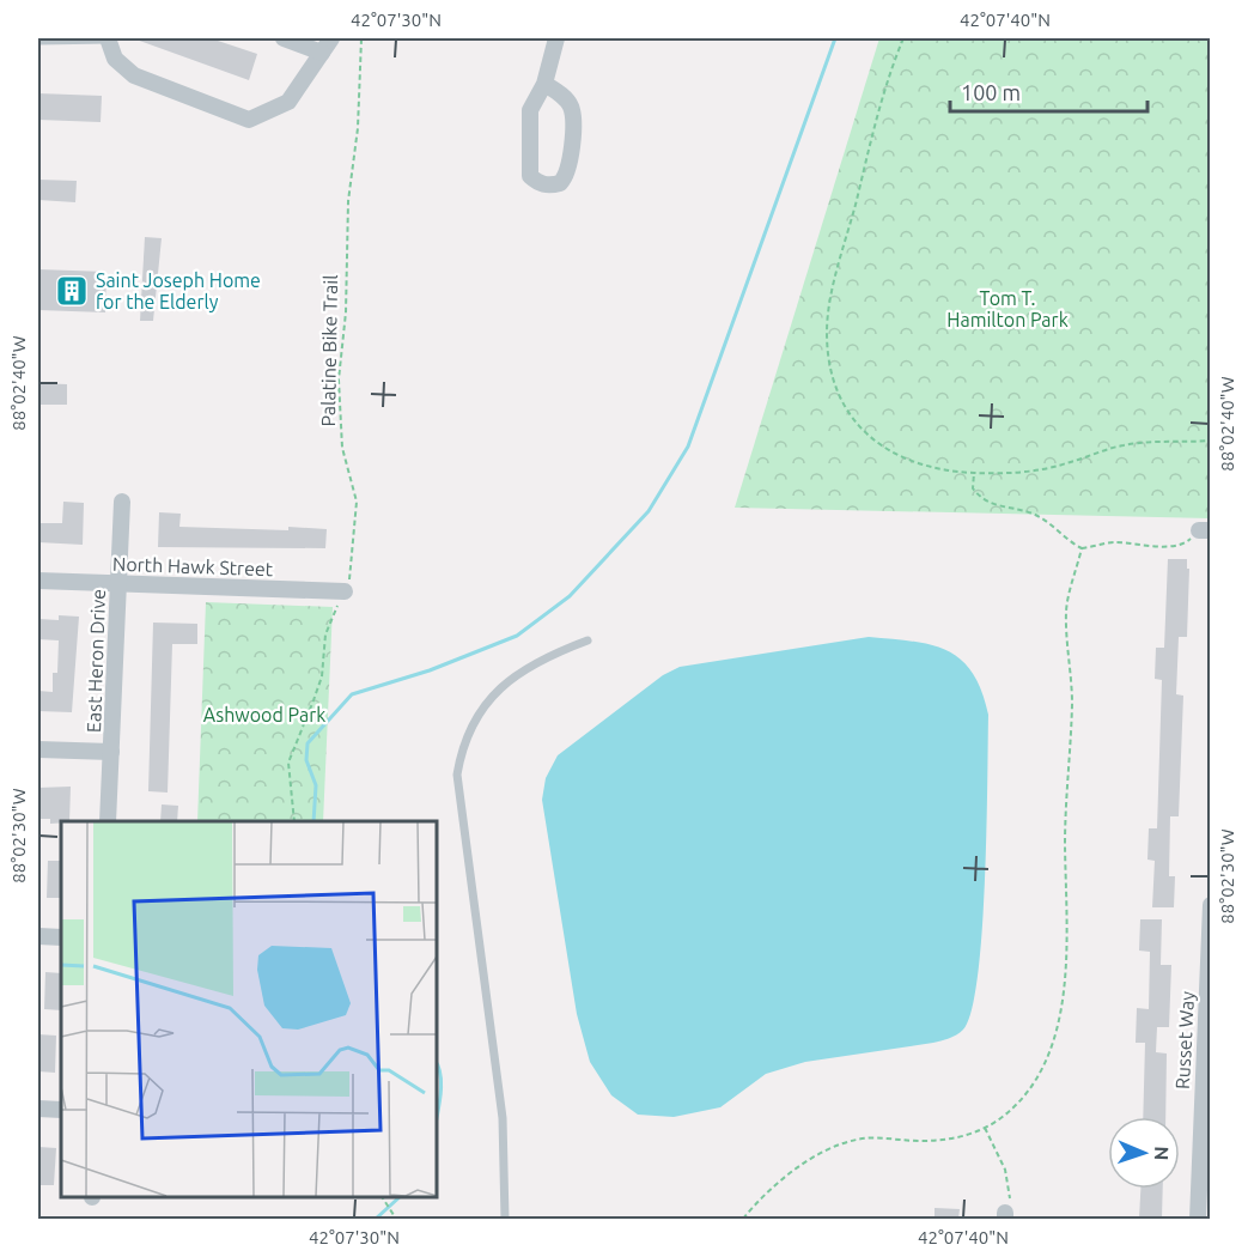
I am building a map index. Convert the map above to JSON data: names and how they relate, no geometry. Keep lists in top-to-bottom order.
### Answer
{
  "streets": {
    "street": ["North Hawk Street", "East Heron Drive", "Russet Way"],
    "path": ["Palatine Bike Trail"]
  },
  "crossings": [
    ["Palatine Bike Trail", "North Hawk Street"],
    ["North Hawk Street", "East Heron Drive"]
  ],
  "parks": ["Tom T. Hamilton Park", "Ashwood Park"],
  "places": {
    "building": ["Saint Joseph Home for the Elderly"]
  },
  "scale_bar": "100 m",
  "north": "right",
  "coordinates": [
    "42°07'30\"N",
    "42°07'40\"N",
    "88°02'40\"W",
    "88°02'30\"W"
  ]
}
